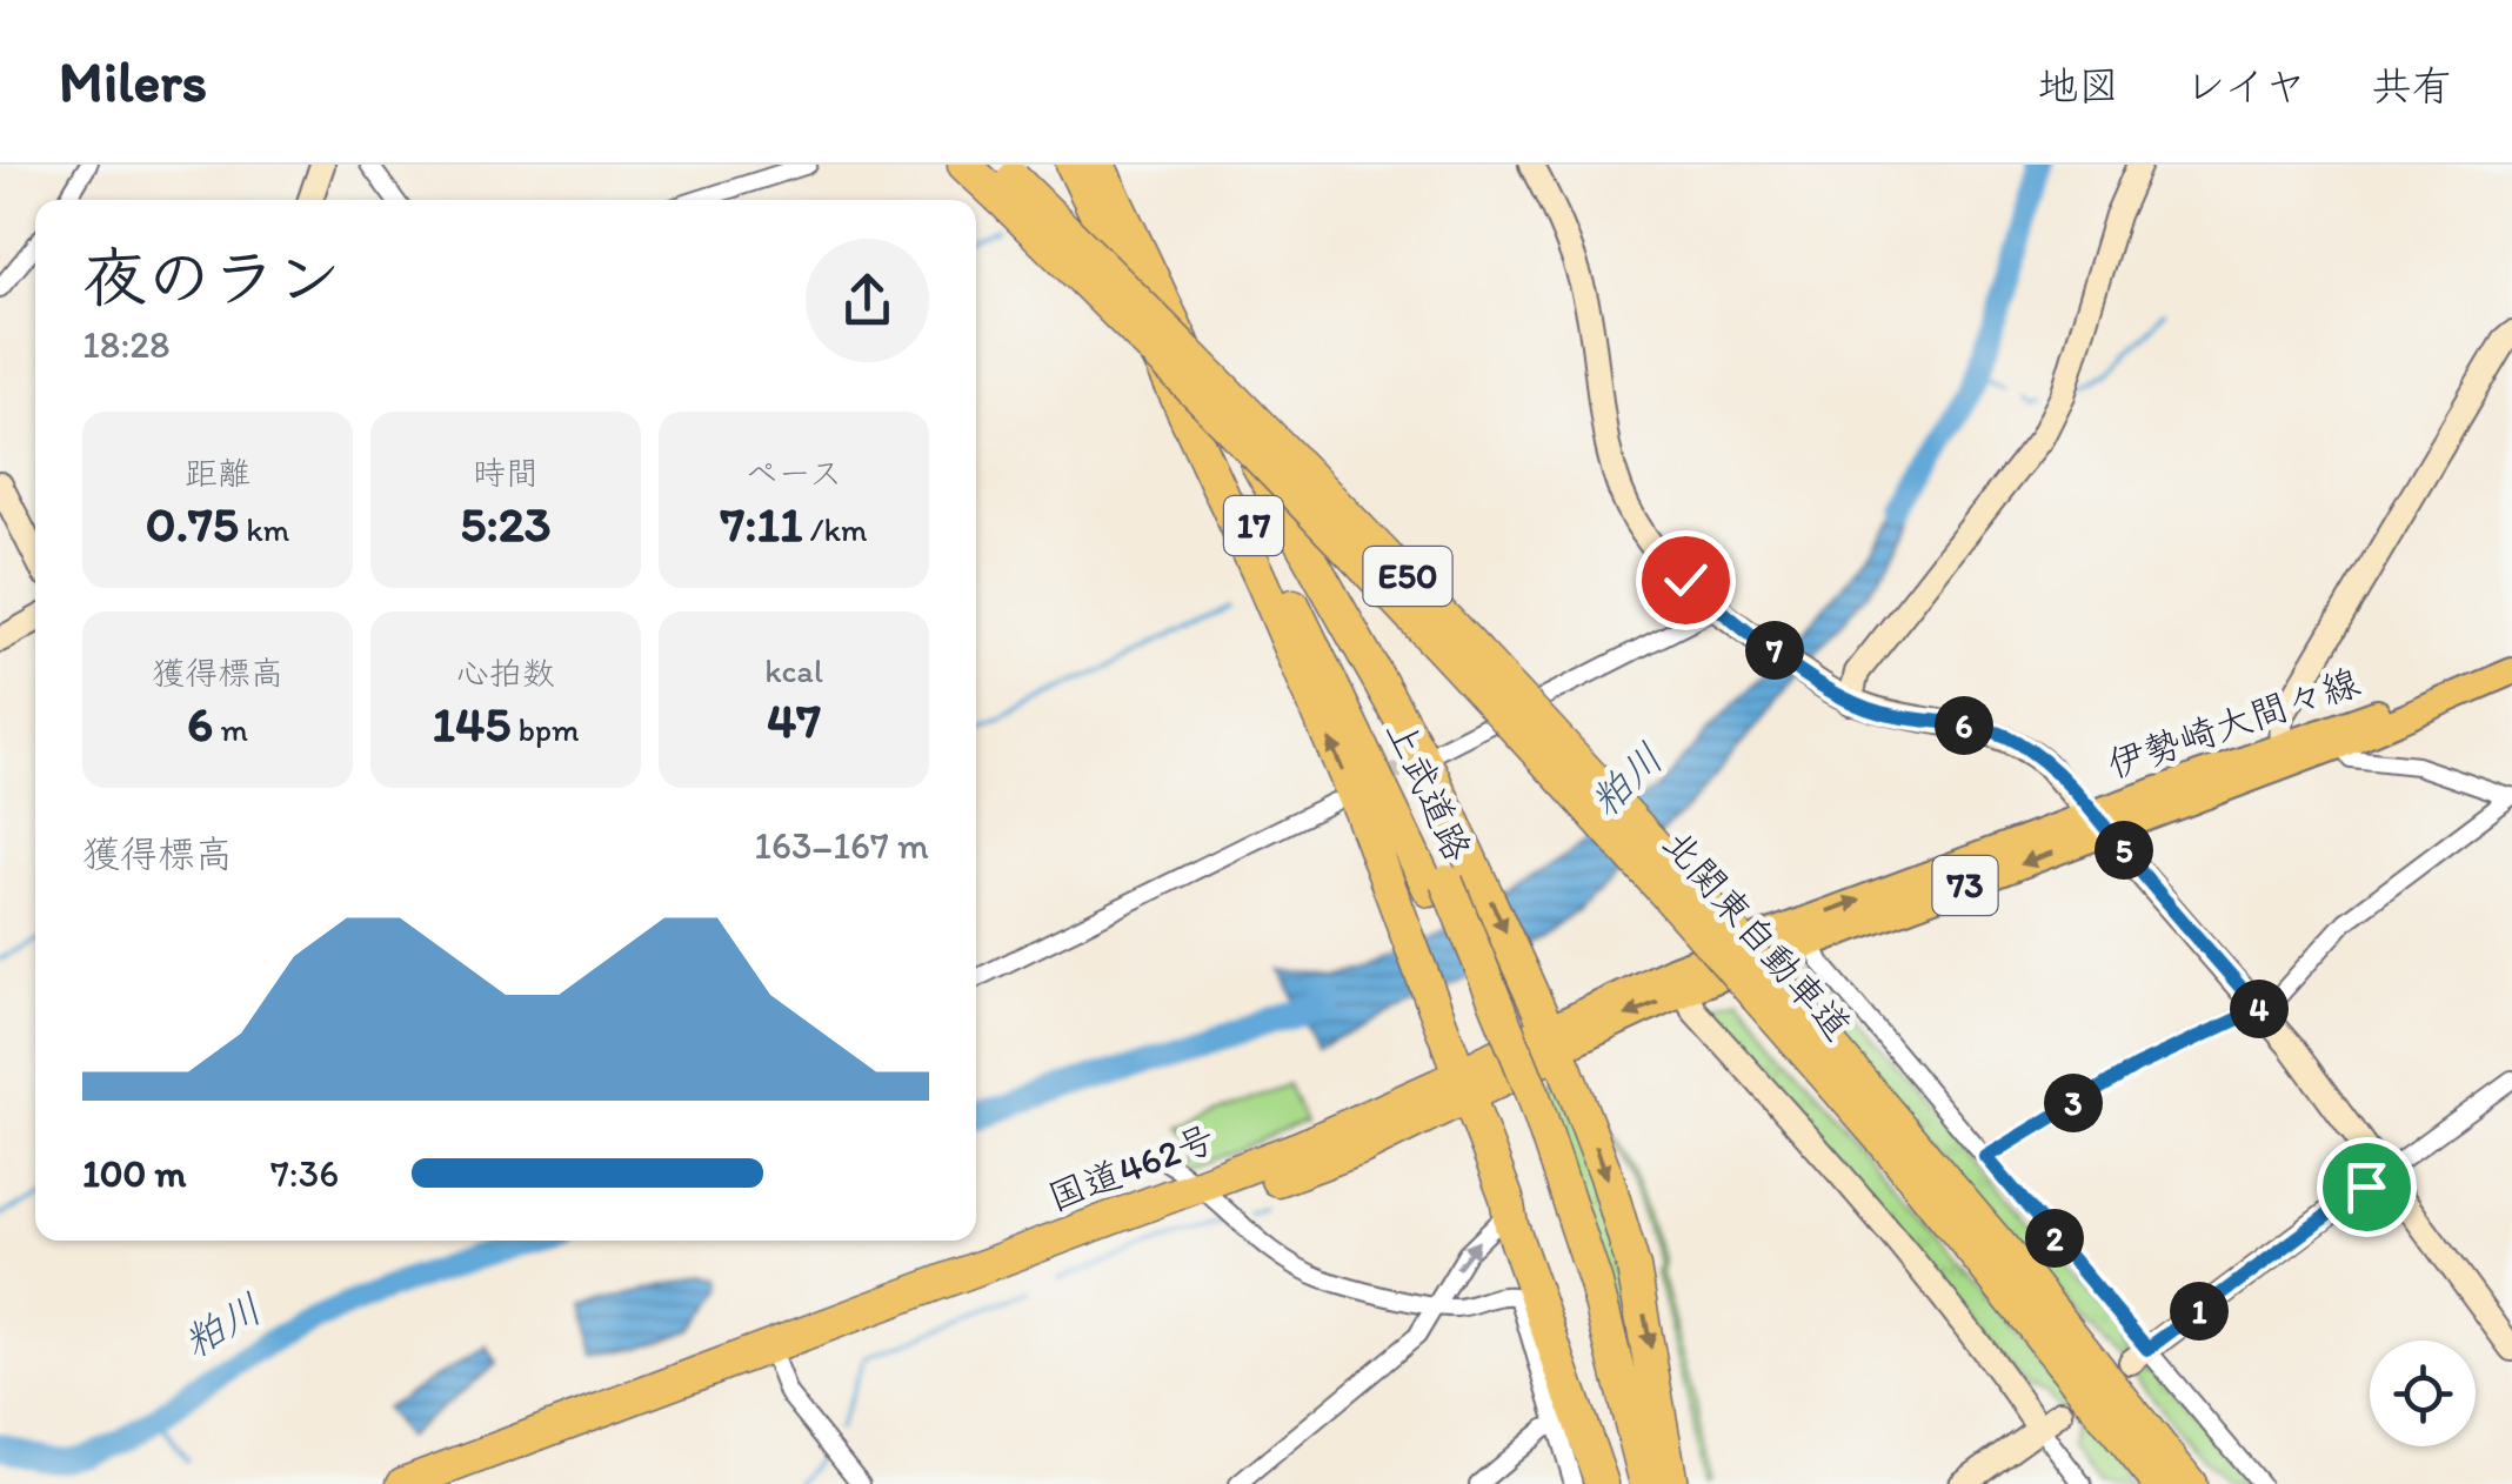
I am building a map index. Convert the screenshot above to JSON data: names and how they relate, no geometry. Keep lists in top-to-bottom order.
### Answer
{
  "streets": {
    "highway": [
      "17",
      "E50",
      "上武道路",
      "北関東自動車道",
      "国道462号"
    ],
    "main road": ["伊勢崎大間々線", "73"]
  },
  "crossings": [
    ["伊勢崎大間々線", "国道462号"]
  ],
  "water": ["粕川"],
  "page": {
    "header": "Milers",
    "nav": ["地図", "レイヤ", "共有"],
    "heading": ["夜のラン", "18:28"],
    "stats": [
      ["距離", "0.75 km"],
      ["時間", "5:23"],
      ["ペース", "7:11 /km"],
      ["獲得標高", "6 m"],
      ["心拍数", "145 bpm"],
      ["kcal", "47"]
    ],
    "pins": [
      "7",
      "6",
      "5",
      "4",
      "3",
      "2",
      "1"
    ],
    "chart": ["獲得標高", "163–167 m"],
    "list": [
      {
        "name": "100 m",
        "note": "7:36"
      }
    ]
  }
}
